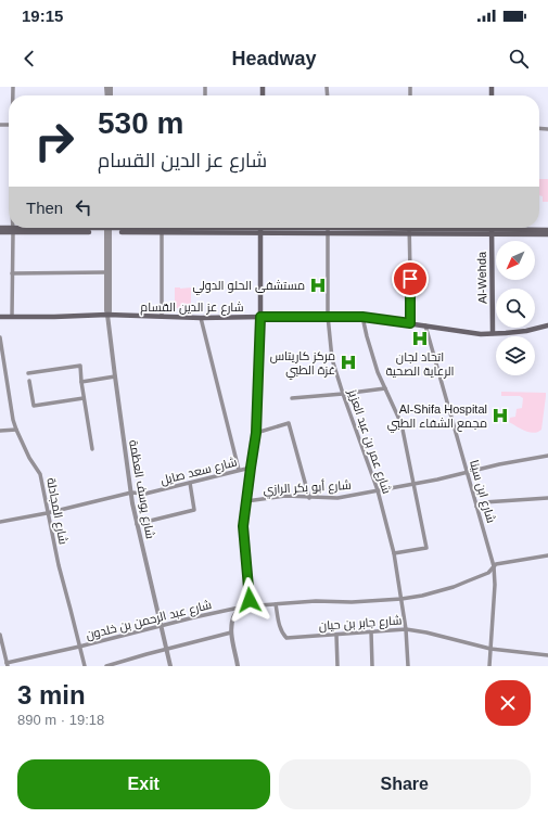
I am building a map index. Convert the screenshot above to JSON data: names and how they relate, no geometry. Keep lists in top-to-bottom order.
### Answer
{
  "streets": {
    "main road": ["Al-Wehda", "شارع عز الدين القسام"],
    "street": [
      "شارع عمر بن عبد العزيز",
      "شارع سعد صايل",
      "شارع أبو بكر الرازي",
      "شارع يوسف العظمة",
      "شارع ابن سينا",
      "شارع المجادلة",
      "شارع عبد الرحمن بن خلدون",
      "شارع جابر بن حيان"
    ]
  },
  "crossings": [
    ["Al-Wehda", "شارع عز الدين القسام"],
    ["شارع عز الدين القسام", "شارع عمر بن عبد العزيز"],
    ["شارع عز الدين القسام", "شارع يوسف العظمة"],
    ["شارع عز الدين القسام", "شارع ابن سينا"],
    ["شارع عمر بن عبد العزيز", "شارع أبو بكر الرازي"],
    ["شارع عمر بن عبد العزيز", "شارع عبد الرحمن بن خلدون"],
    ["شارع عمر بن عبد العزيز", "شارع جابر بن حيان"],
    ["شارع سعد صايل", "شارع يوسف العظمة"],
    ["شارع سعد صايل", "شارع المجادلة"],
    ["شارع أبو بكر الرازي", "شارع ابن سينا"],
    ["شارع يوسف العظمة", "شارع عبد الرحمن بن خلدون"],
    ["شارع ابن سينا", "شارع عبد الرحمن بن خلدون"],
    ["شارع ابن سينا", "شارع جابر بن حيان"],
    ["شارع المجادلة", "شارع عبد الرحمن بن خلدون"],
    ["شارع عبد الرحمن بن خلدون", "شارع جابر بن حيان"]
  ],
  "places": {
    "hospital": [
      "مستشفى الحلو الدولي",
      "اتحاد لجان الرعاية الصحية",
      "مركز كاريتاس غزة الطبي",
      "Al-Shifa Hospital مجمع الشفاء الطبي"
    ]
  },
  "north": "bottom left",
  "page": {
    "status": "19:15",
    "header": "Headway",
    "turn": ["530 m", "شارع عز الدين القسام"],
    "then": "Then",
    "heading": ["3 min", "890 m · 19:18"],
    "buttons": ["Exit", "Share"]
  }
}
